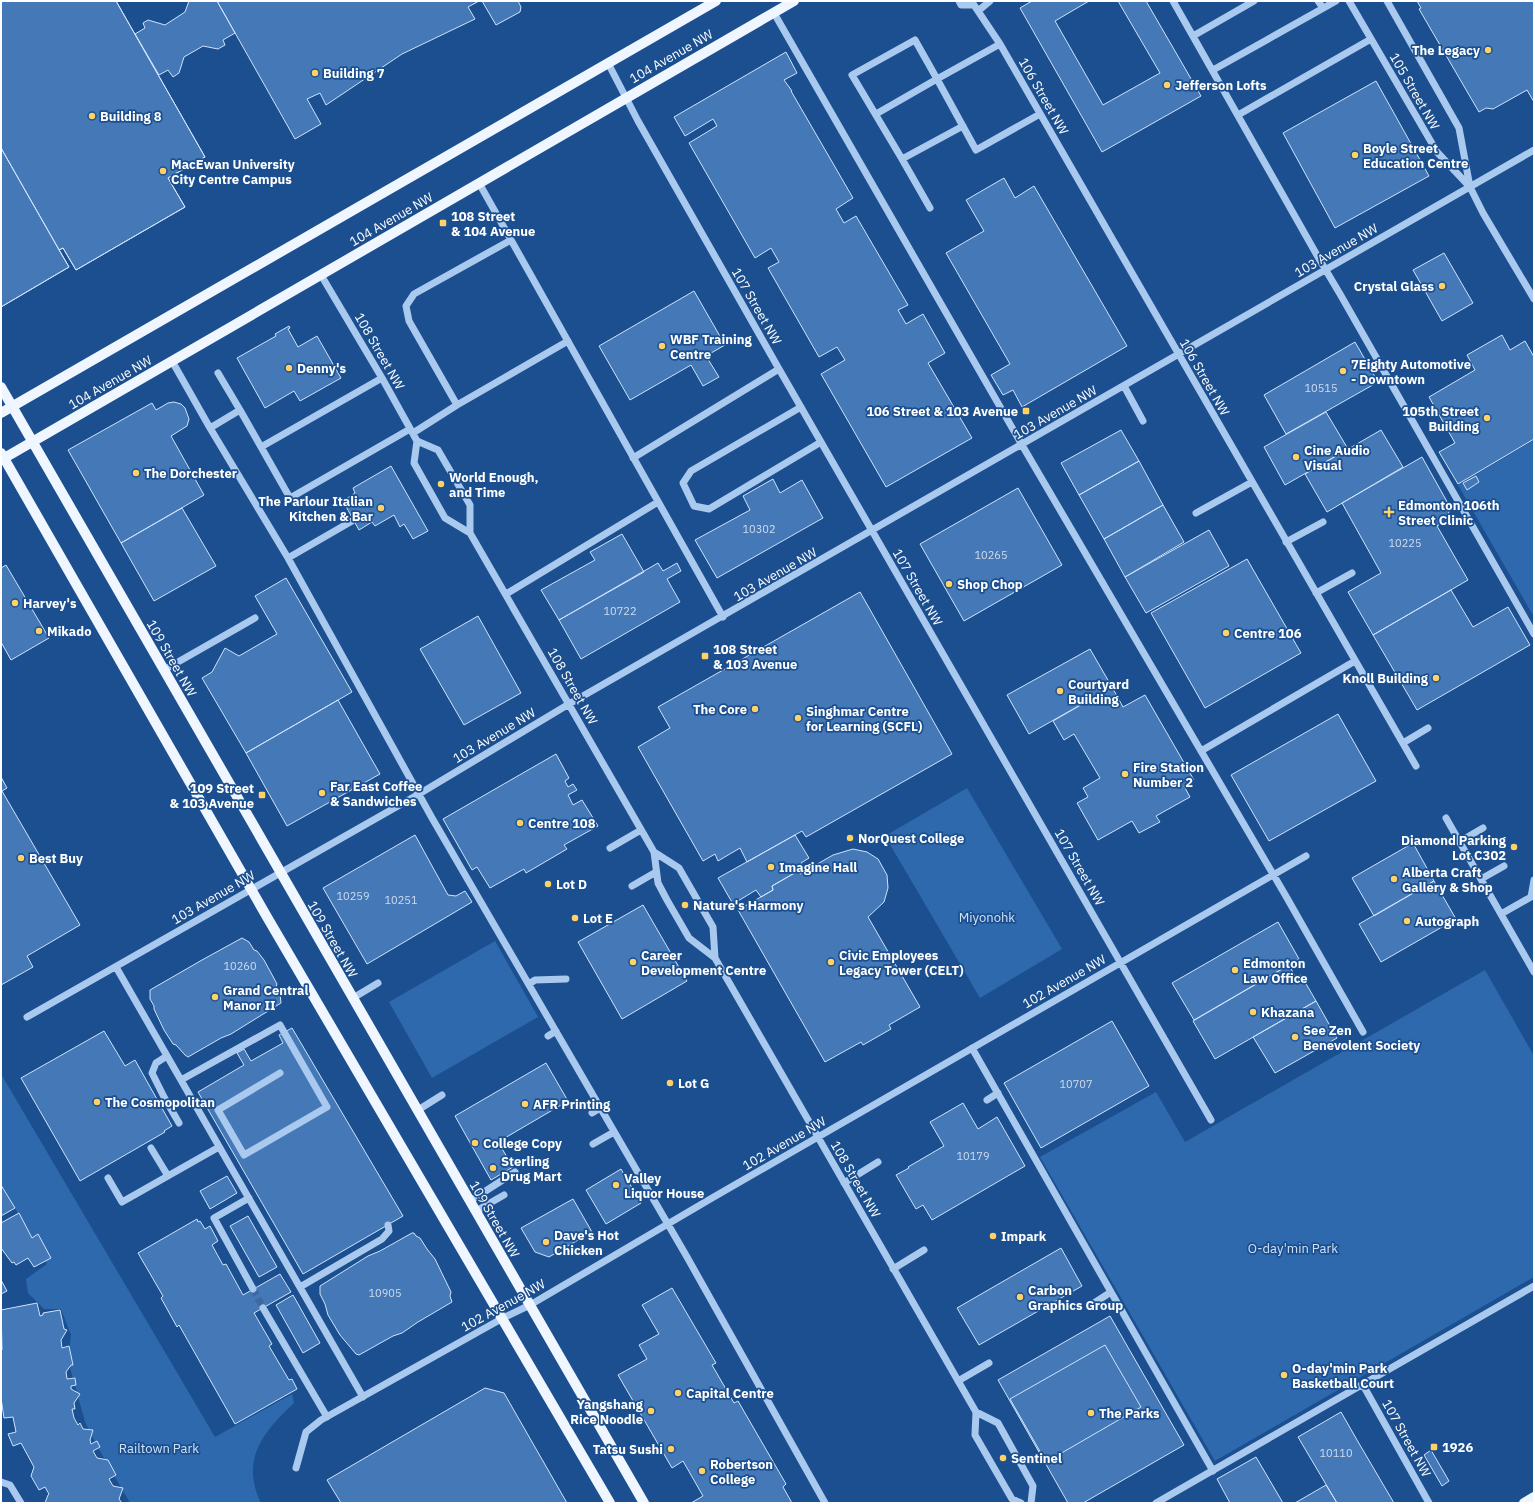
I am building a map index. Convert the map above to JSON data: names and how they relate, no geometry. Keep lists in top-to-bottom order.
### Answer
{
  "streets": {
    "main road": ["104 Avenue NW", "109 Street NW"],
    "street": [
      "105 Street NW",
      "106 Street NW",
      "103 Avenue NW",
      "107 Street NW",
      "108 Street NW",
      "102 Avenue NW"
    ]
  },
  "crossings": [
    ["104 Avenue NW", "107 Street NW"],
    ["104 Avenue NW", "108 Street NW"],
    ["104 Avenue NW", "109 Street NW"],
    ["105 Street NW", "103 Avenue NW"],
    ["106 Street NW", "103 Avenue NW"],
    ["103 Avenue NW", "107 Street NW"],
    ["103 Avenue NW", "108 Street NW"],
    ["103 Avenue NW", "109 Street NW"],
    ["107 Street NW", "102 Avenue NW"],
    ["108 Street NW", "102 Avenue NW"],
    ["109 Street NW", "102 Avenue NW"]
  ],
  "parks": ["Miyonohk", "O-day'min Park", "Railtown Park"],
  "places": {
    "other": [
      "The Legacy",
      "Building 7",
      "Jefferson Lofts",
      "Building 8",
      "Boyle Street Education Centre",
      "MacEwan University City Centre Campus",
      "Crystal Glass",
      "WBF Training Centre",
      "Denny's",
      "7Eighty Automotive - Downtown",
      "105th Street Building",
      "Cine Audio Visual",
      "The Dorchester",
      "World Enough, and Time",
      "The Parlour Italian Kitchen & Bar",
      "Shop Chop",
      "Harvey's",
      "Mikado",
      "Centre 106",
      "Knoll Building",
      "Courtyard Building",
      "The Core",
      "Singhmar Centre for Learning (SCFL)",
      "Fire Station Number 2",
      "Far East Coffee & Sandwiches",
      "Centre 108",
      "NorQuest College",
      "Diamond Parking Lot C302",
      "Best Buy",
      "Imagine Hall",
      "Alberta Craft Gallery & Shop",
      "Lot D",
      "Nature's Harmony",
      "Lot E",
      "Autograph",
      "Career Development Centre",
      "Civic Employees Legacy Tower (CELT)",
      "Edmonton Law Office",
      "Grand Central Manor II",
      "Khazana",
      "See Zen Benevolent Society",
      "Lot G",
      "The Cosmopolitan",
      "AFR Printing",
      "College Copy",
      "Sterling Drug Mart",
      "Valley Liquor House",
      "Impark",
      "Dave's Hot Chicken",
      "Carbon Graphics Group",
      "O-day'min Park Basketball Court",
      "Capital Centre",
      "Yangshang Rice Noodle",
      "The Parks",
      "Tatsu Sushi",
      "Sentinel",
      "Robertson College"
    ],
    "transit": [
      "108 Street & 104 Avenue",
      "106 Street & 103 Avenue",
      "108 Street & 103 Avenue",
      "109 Street & 103 Avenue",
      "1926"
    ],
    "health": ["Edmonton 106th Street Clinic"]
  },
  "house_numbers": [
    "10515",
    "10302",
    "10225",
    "10265",
    "10722",
    "10259",
    "10251",
    "10260",
    "10707",
    "10179",
    "10905",
    "10110"
  ]
}
